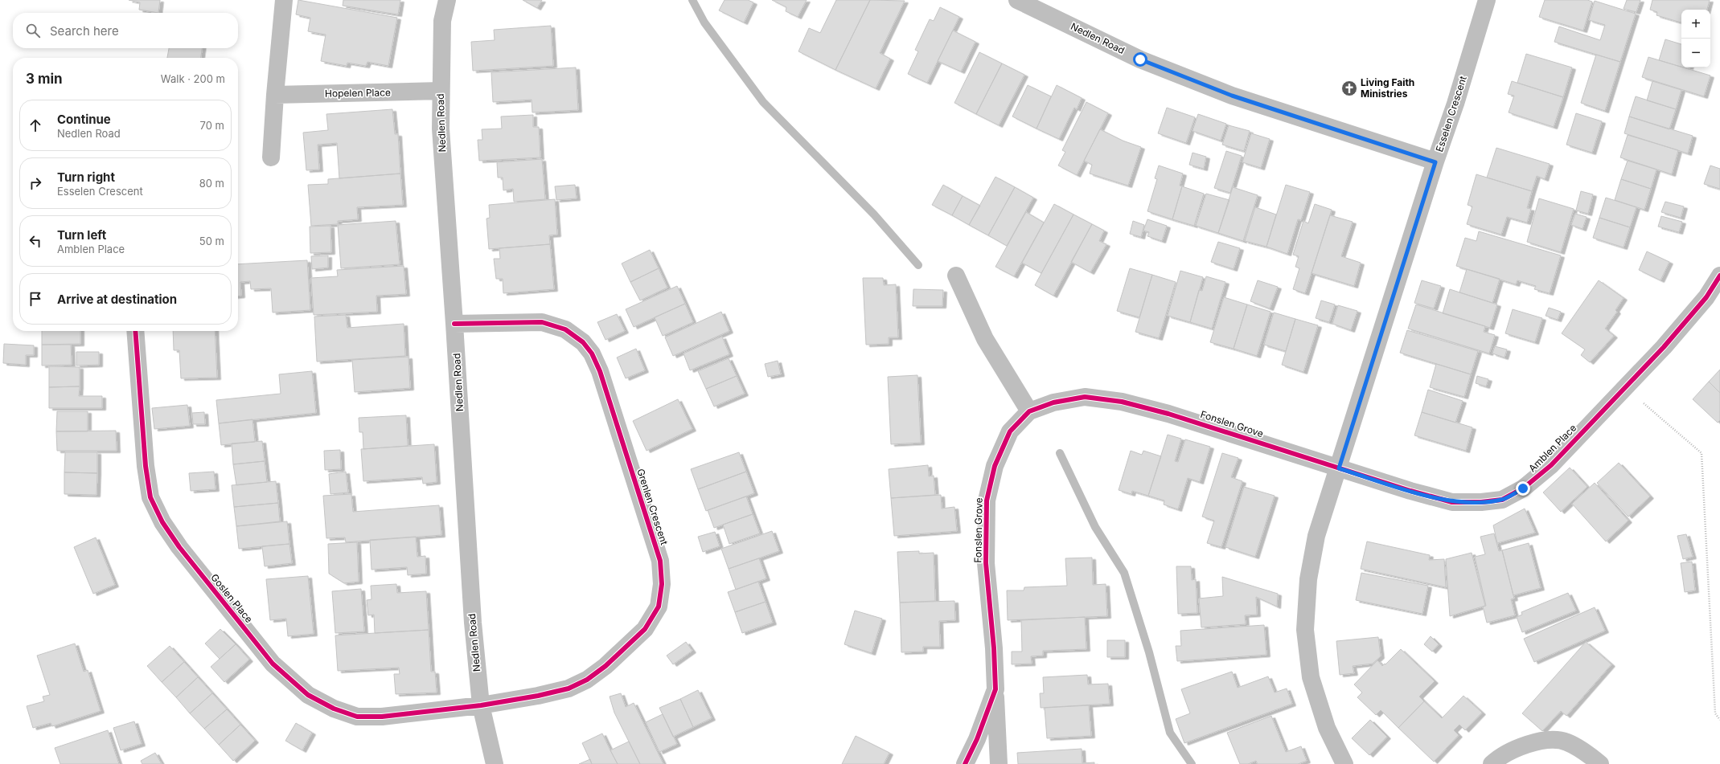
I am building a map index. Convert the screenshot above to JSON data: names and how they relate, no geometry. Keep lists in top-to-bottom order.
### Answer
{
  "streets": {
    "street": [
      "Nedlen Road",
      "Hopelen Place",
      "Esselen Crescent",
      "Fonslen Grove",
      "Amblen Place",
      "Grenlen Crescent",
      "Goslen Place"
    ]
  },
  "crossings": [
    ["Nedlen Road", "Hopelen Place"],
    ["Nedlen Road", "Esselen Crescent"],
    ["Nedlen Road", "Grenlen Crescent"],
    ["Nedlen Road", "Goslen Place"],
    ["Esselen Crescent", "Fonslen Grove"],
    ["Esselen Crescent", "Amblen Place"],
    ["Fonslen Grove", "Amblen Place"],
    ["Grenlen Crescent", "Goslen Place"]
  ],
  "places": {
    "church": ["Living Faith Ministries"]
  },
  "page": {
    "map_buttons": ["+", "−"],
    "search": "Search here",
    "heading": ["3 min", "Walk · 200 m"],
    "list": [
      ["Continue", "Nedlen Road", "70 m"],
      ["Turn right", "Esselen Crescent", "80 m"],
      ["Turn left", "Amblen Place", "50 m"],
      "Arrive at destination"
    ]
  }
}
